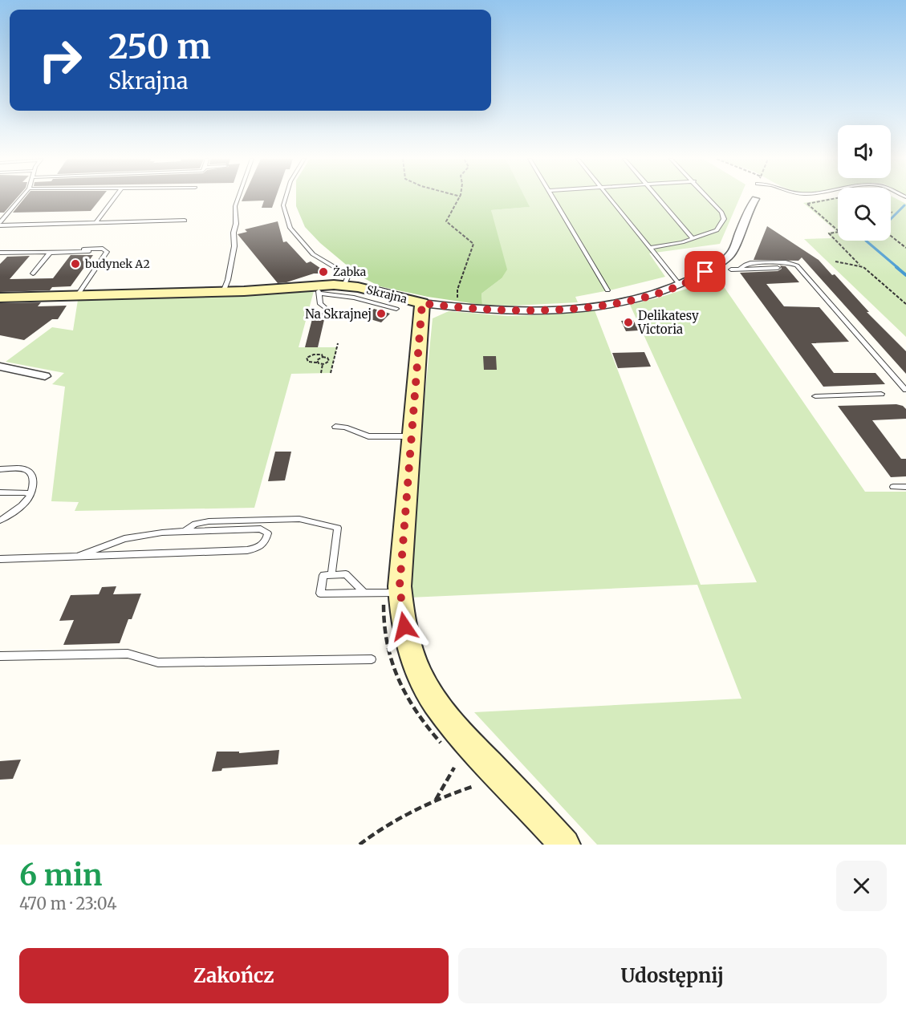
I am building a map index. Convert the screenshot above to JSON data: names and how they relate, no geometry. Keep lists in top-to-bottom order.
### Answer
{
  "streets": {
    "street": ["Skrajna"]
  },
  "places": [
    "budynek A2",
    "Żabka",
    "Na Skrajnej",
    "Delikatesy Victoria"
  ],
  "page": {
    "turn": ["250 m", "Skrajna"],
    "heading": ["6 min", "470 m · 23:04"],
    "buttons": ["Zakończ", "Udostępnij"]
  }
}
